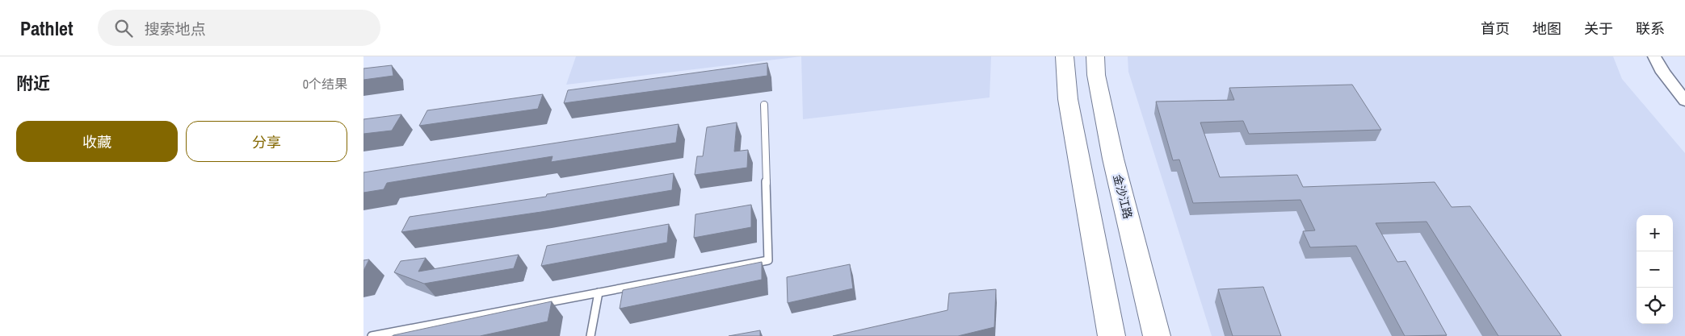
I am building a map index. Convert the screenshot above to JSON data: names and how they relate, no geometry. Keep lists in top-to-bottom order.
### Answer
{
  "streets": {
    "main road": ["金沙江路"]
  },
  "page": {
    "header": "Pathlet",
    "search": "搜索地点",
    "nav": [
      "首页",
      "地图",
      "关于",
      "联系"
    ],
    "heading": ["附近", "0个结果"],
    "buttons": ["收藏", "分享"],
    "map_buttons": ["+", "−"]
  }
}
